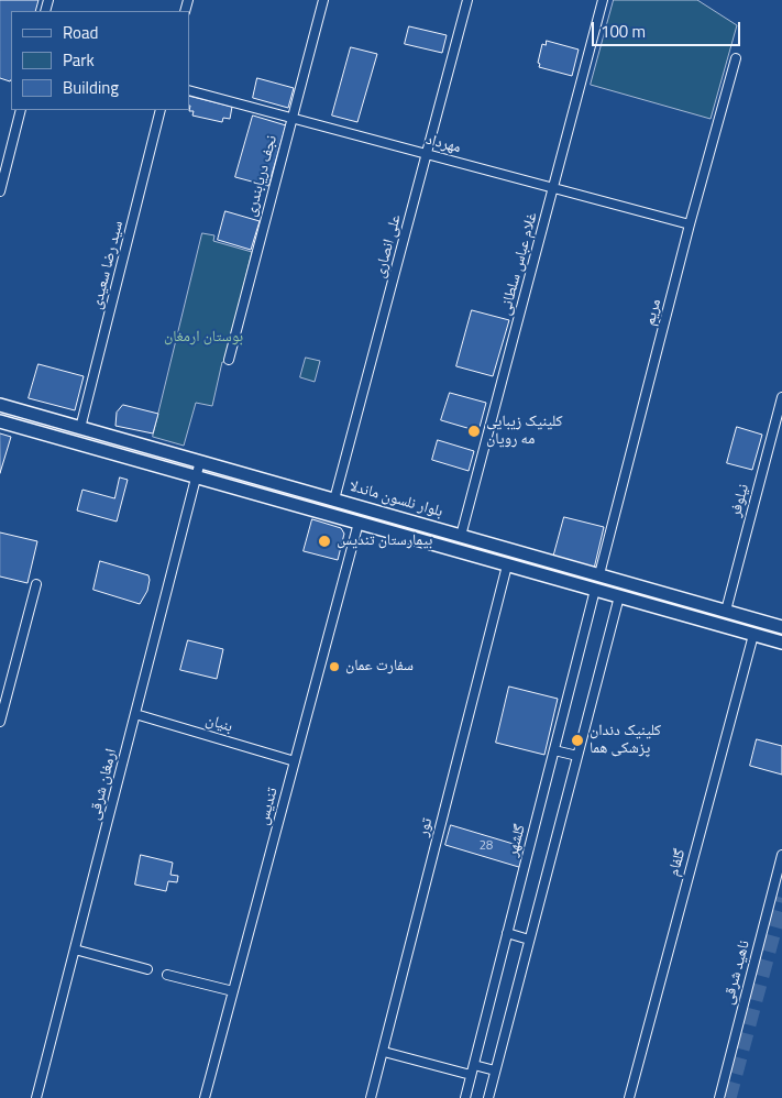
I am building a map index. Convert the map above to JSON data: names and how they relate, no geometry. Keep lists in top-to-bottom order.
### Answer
{
  "streets": {
    "main road": ["بلوار نلسون ماندلا"],
    "street": [
      "مهرداد",
      "نجف دریابندری",
      "علی انصاری",
      "غلام عباس سلطانی",
      "سید رضا سعیدی",
      "مریم",
      "نیلوفر",
      "بنیان",
      "ارمغان شرقی",
      "تندیس",
      "تور",
      "گلشهر",
      "گلفام",
      "ناهید شرقی"
    ]
  },
  "crossings": [
    ["مهرداد", "نجف دریابندری"],
    ["مهرداد", "علی انصاری"],
    ["مهرداد", "غلام عباس سلطانی"],
    ["مهرداد", "مریم"],
    ["علی انصاری", "بلوار نلسون ماندلا"],
    ["غلام عباس سلطانی", "بلوار نلسون ماندلا"],
    ["سید رضا سعیدی", "بلوار نلسون ماندلا"],
    ["مریم", "بلوار نلسون ماندلا"],
    ["بلوار نلسون ماندلا", "نیلوفر"],
    ["بلوار نلسون ماندلا", "ارمغان شرقی"],
    ["بنیان", "ارمغان شرقی"],
    ["بنیان", "تندیس"]
  ],
  "parks": ["بوستان ارمغان"],
  "places": [
    "کلینیک زیبایی مه رویان",
    "بیمارستان تندیس",
    "سفارت عمان",
    "کلینیک دندان پزشکی هما"
  ],
  "house_numbers": ["28"],
  "legend": ["Road", "Park", "Building"],
  "scale_bar": "100 m"
}
